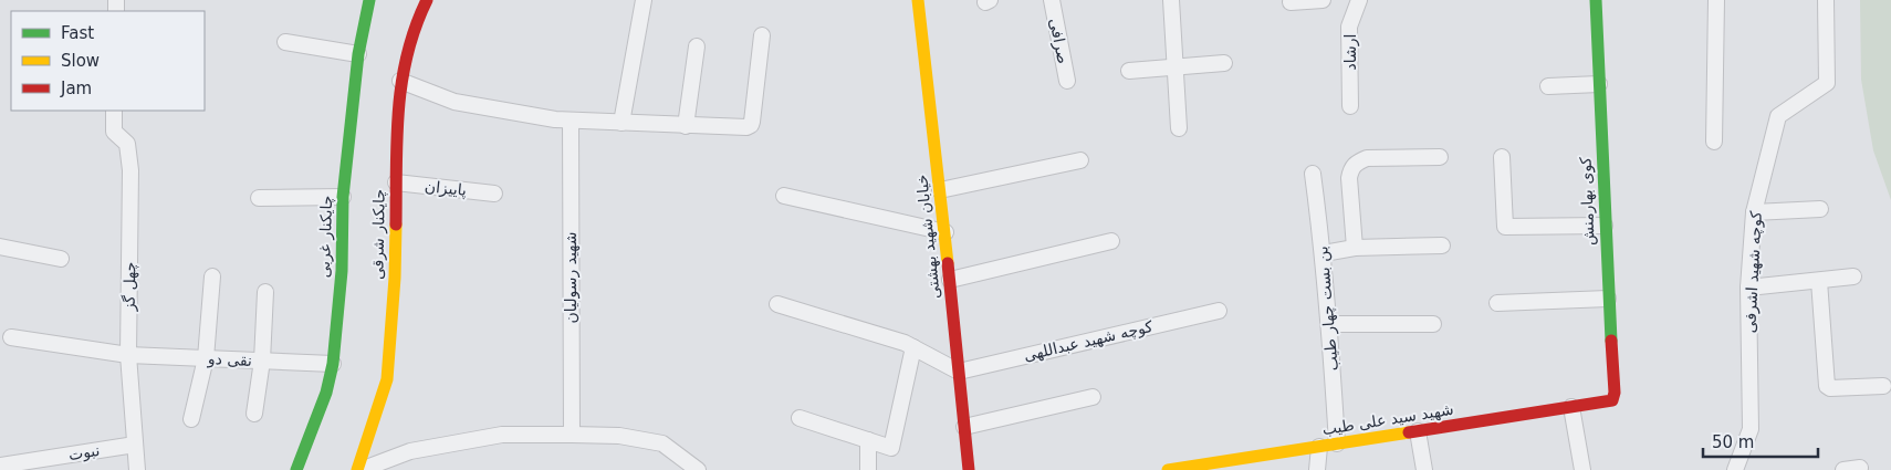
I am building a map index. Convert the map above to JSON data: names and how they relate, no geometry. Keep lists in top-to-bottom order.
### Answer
{
  "streets": {
    "street": [
      "صرافی",
      "ارشاد",
      "پاییزان",
      "کوی بهارمنش",
      "چایکنار شرقی",
      "چایکنار غربی",
      "خیابان شهید بهشتی",
      "کوچه شهید اشرفی",
      "شهید رسولیان",
      "چهل گز",
      "بن بست چهار طیب",
      "کوچه شهید عبداللهی",
      "نقی دو",
      "شهید سید علی طیب",
      "نبوت"
    ]
  },
  "crossings": [
    ["پاییزان", "چایکنار شرقی"],
    ["کوی بهارمنش", "شهید سید علی طیب"],
    ["چایکنار غربی", "نقی دو"],
    ["خیابان شهید بهشتی", "کوچه شهید عبداللهی"],
    ["چهل گز", "نقی دو"],
    ["چهل گز", "نبوت"],
    ["بن بست چهار طیب", "شهید سید علی طیب"]
  ],
  "legend": ["Fast", "Slow", "Jam"],
  "scale_bar": "50 m"
}
